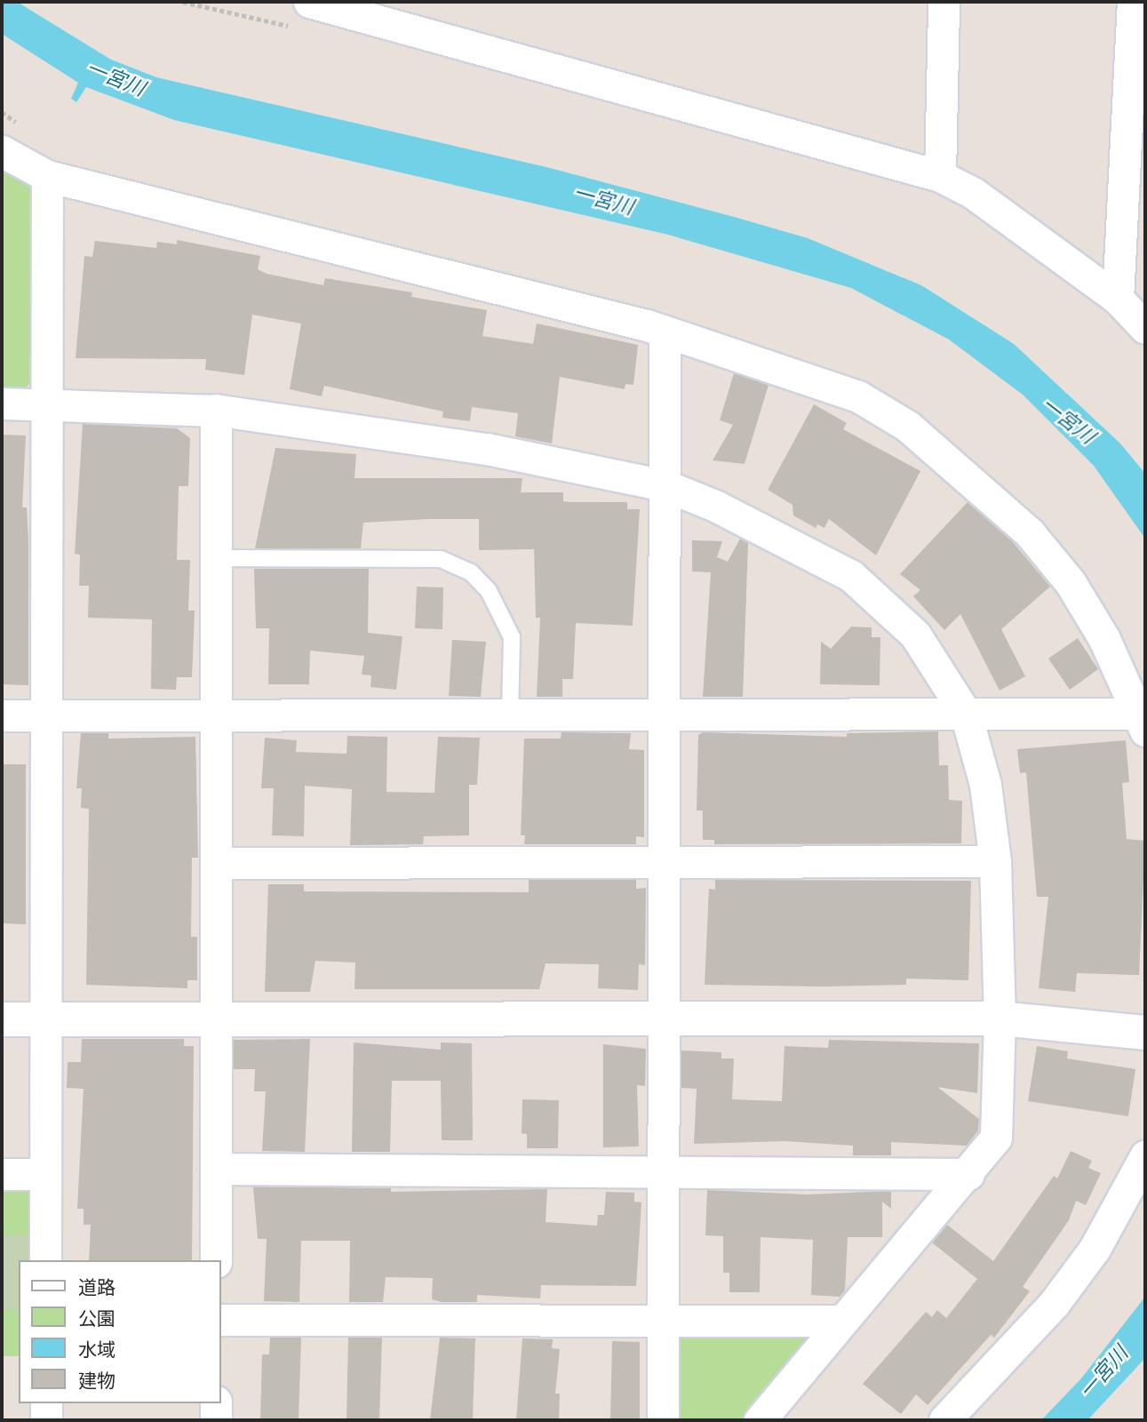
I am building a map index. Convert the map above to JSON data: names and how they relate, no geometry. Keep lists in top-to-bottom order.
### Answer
{
  "water": ["一宮川"],
  "legend": [
    "道路",
    "公園",
    "水域",
    "建物"
  ]
}
